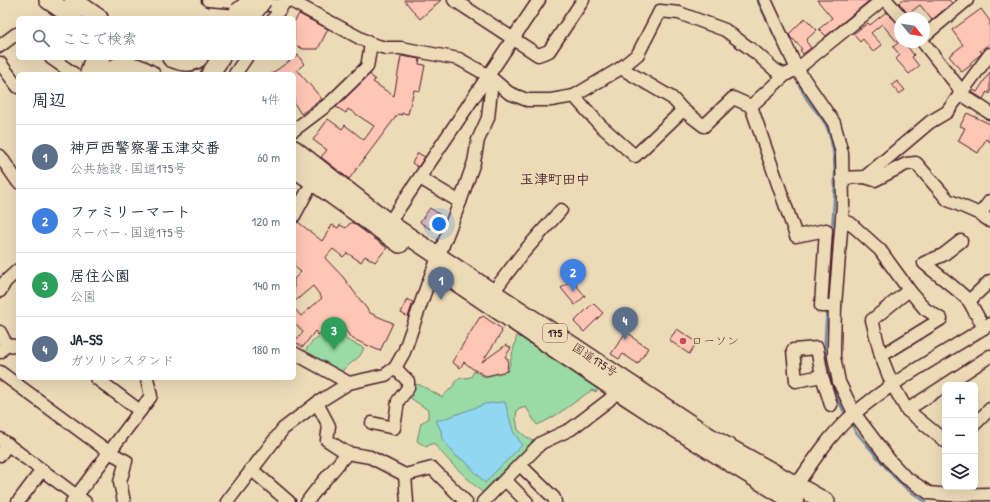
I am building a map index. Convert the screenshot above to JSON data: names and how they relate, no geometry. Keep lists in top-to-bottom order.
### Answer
{
  "streets": {
    "highway": ["175", "国道175号"]
  },
  "districts": ["玉津町田中"],
  "places": ["ローソン"],
  "north": "bottom right",
  "page": {
    "search": "ここで検索",
    "heading": ["周辺", "4件"],
    "list": [
      {
        "mark": "1",
        "name": "神戸西警察署玉津交番",
        "note": "公共施設 · 国道175号",
        "value": "60 m"
      },
      {
        "mark": "2",
        "name": "ファミリーマート",
        "note": "スーパー · 国道175号",
        "value": "120 m"
      },
      {
        "mark": "3",
        "name": "居住公園",
        "note": "公園",
        "value": "140 m"
      },
      {
        "mark": "4",
        "name": "JA-SS",
        "note": "ガソリンスタンド",
        "value": "180 m"
      }
    ],
    "pins": [
      "2",
      "1",
      "4",
      "3"
    ],
    "map_buttons": ["+", "−"]
  }
}
